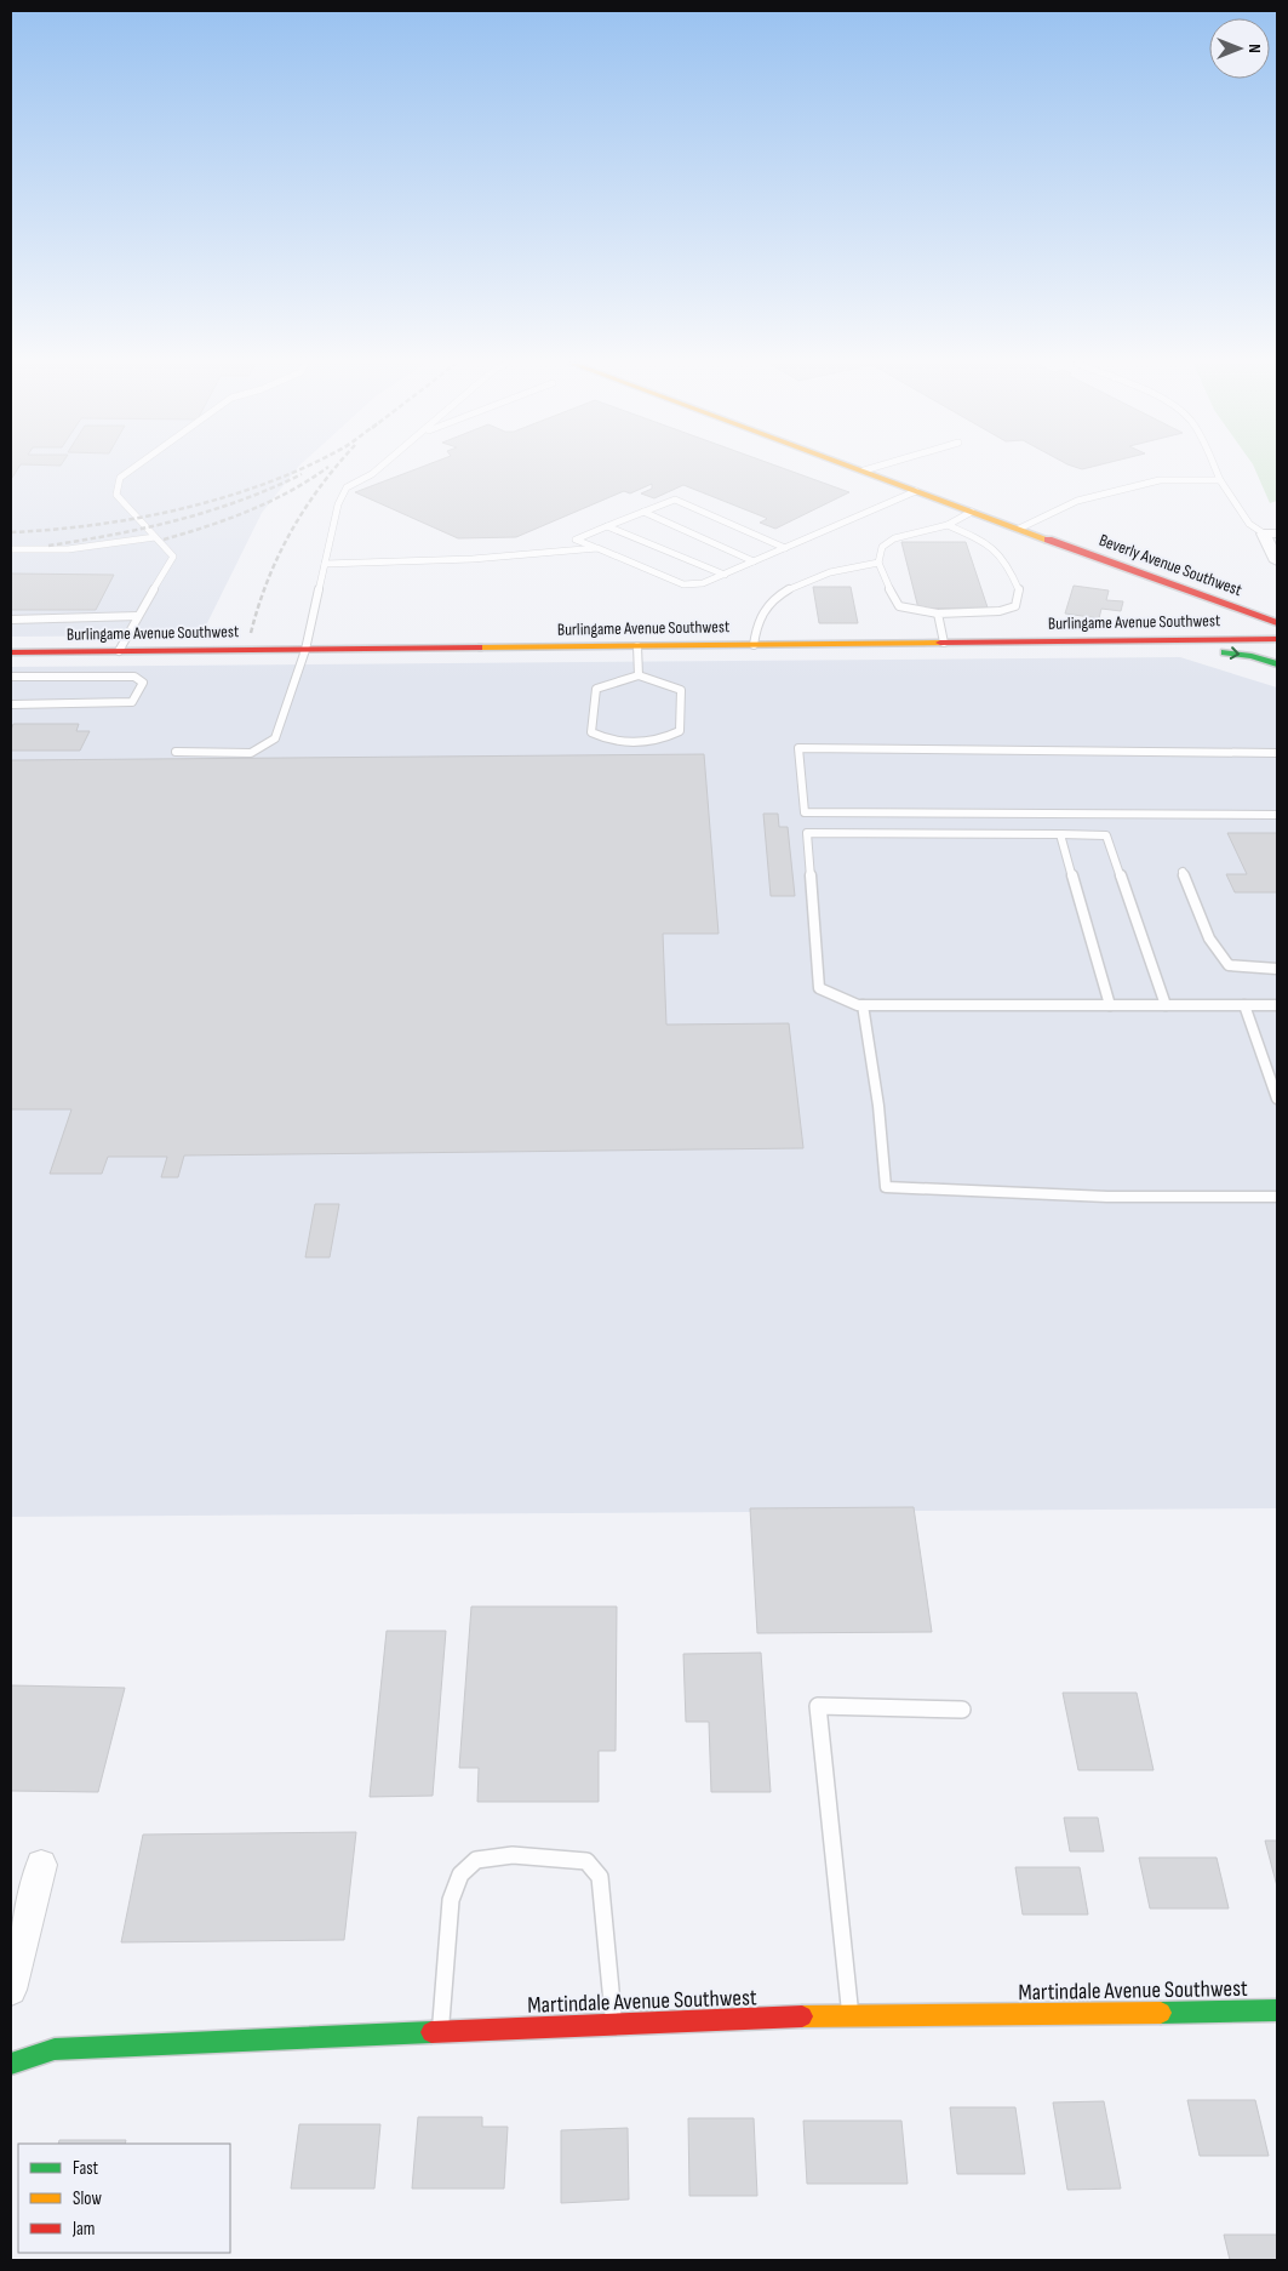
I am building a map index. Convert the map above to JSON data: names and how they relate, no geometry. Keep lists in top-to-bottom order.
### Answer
{
  "streets": {
    "street": ["Beverly Avenue Southwest", "Burlingame Avenue Southwest", "Martindale Avenue Southwest"]
  },
  "legend": ["Fast", "Slow", "Jam"],
  "north": "right"
}
